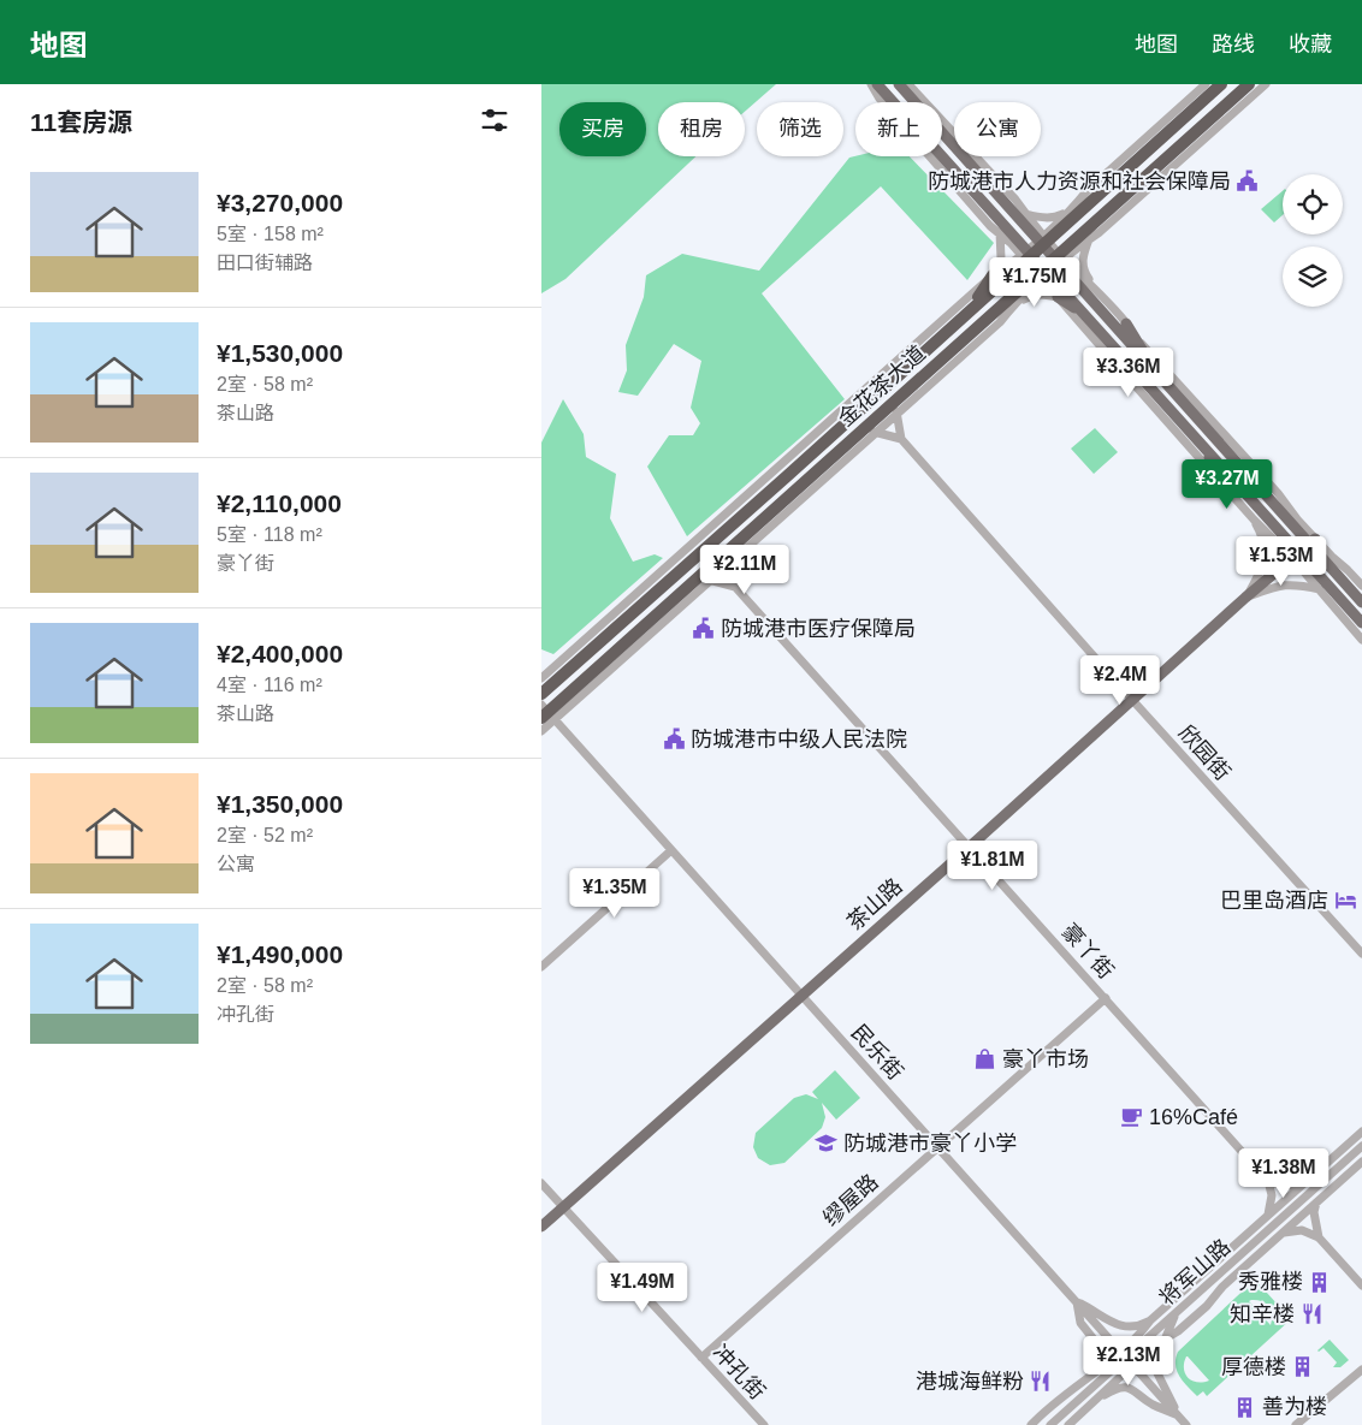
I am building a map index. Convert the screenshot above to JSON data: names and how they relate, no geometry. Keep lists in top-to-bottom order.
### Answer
{
  "streets": {
    "highway": ["金花茶大道"],
    "main road": ["茶山路"],
    "street": [
      "欣园街",
      "豪丫街",
      "民乐街",
      "缪屋路",
      "将军山路",
      "冲孔街"
    ]
  },
  "crossings": [
    ["金花茶大道", "民乐街"],
    ["欣园街", "茶山路"],
    ["茶山路", "豪丫街"],
    ["茶山路", "民乐街"],
    ["茶山路", "冲孔街"],
    ["豪丫街", "缪屋路"],
    ["民乐街", "缪屋路"],
    ["民乐街", "将军山路"],
    ["缪屋路", "冲孔街"]
  ],
  "places": {
    "public building": ["防城港市人力资源和社会保障局", "防城港市医疗保障局", "防城港市中级人民法院"],
    "hotel": ["巴里岛酒店"],
    "shop": ["豪丫市场"],
    "cafe": ["16%Café"],
    "school or university": ["防城港市豪丫小学"],
    "building": ["秀雅楼", "厚德楼", "善为楼"],
    "restaurant": ["知辛楼", "港城海鲜粉"]
  },
  "page": {
    "header": "地图",
    "nav": ["地图", "路线", "收藏"],
    "heading": "11套房源",
    "chip": [
      "买房",
      "租房",
      "筛选",
      "新上",
      "公寓"
    ],
    "list": [
      {
        "name": "¥3,270,000",
        "note": "5室 · 158 m² · 田口街辅路"
      },
      {
        "name": "¥1,530,000",
        "note": "2室 · 58 m² · 茶山路"
      },
      {
        "name": "¥2,110,000",
        "note": "5室 · 118 m² · 豪丫街"
      },
      {
        "name": "¥2,400,000",
        "note": "4室 · 116 m² · 茶山路"
      },
      {
        "name": "¥1,350,000",
        "note": "2室 · 52 m² · 公寓"
      },
      {
        "name": "¥1,490,000",
        "note": "2室 · 58 m² · 冲孔街"
      }
    ],
    "price": [
      "¥1.75M",
      "¥3.36M",
      "¥3.27M",
      "¥1.53M",
      "¥2.11M",
      "¥2.4M",
      "¥1.81M",
      "¥1.35M",
      "¥1.38M",
      "¥1.49M",
      "¥2.13M"
    ]
  }
}
